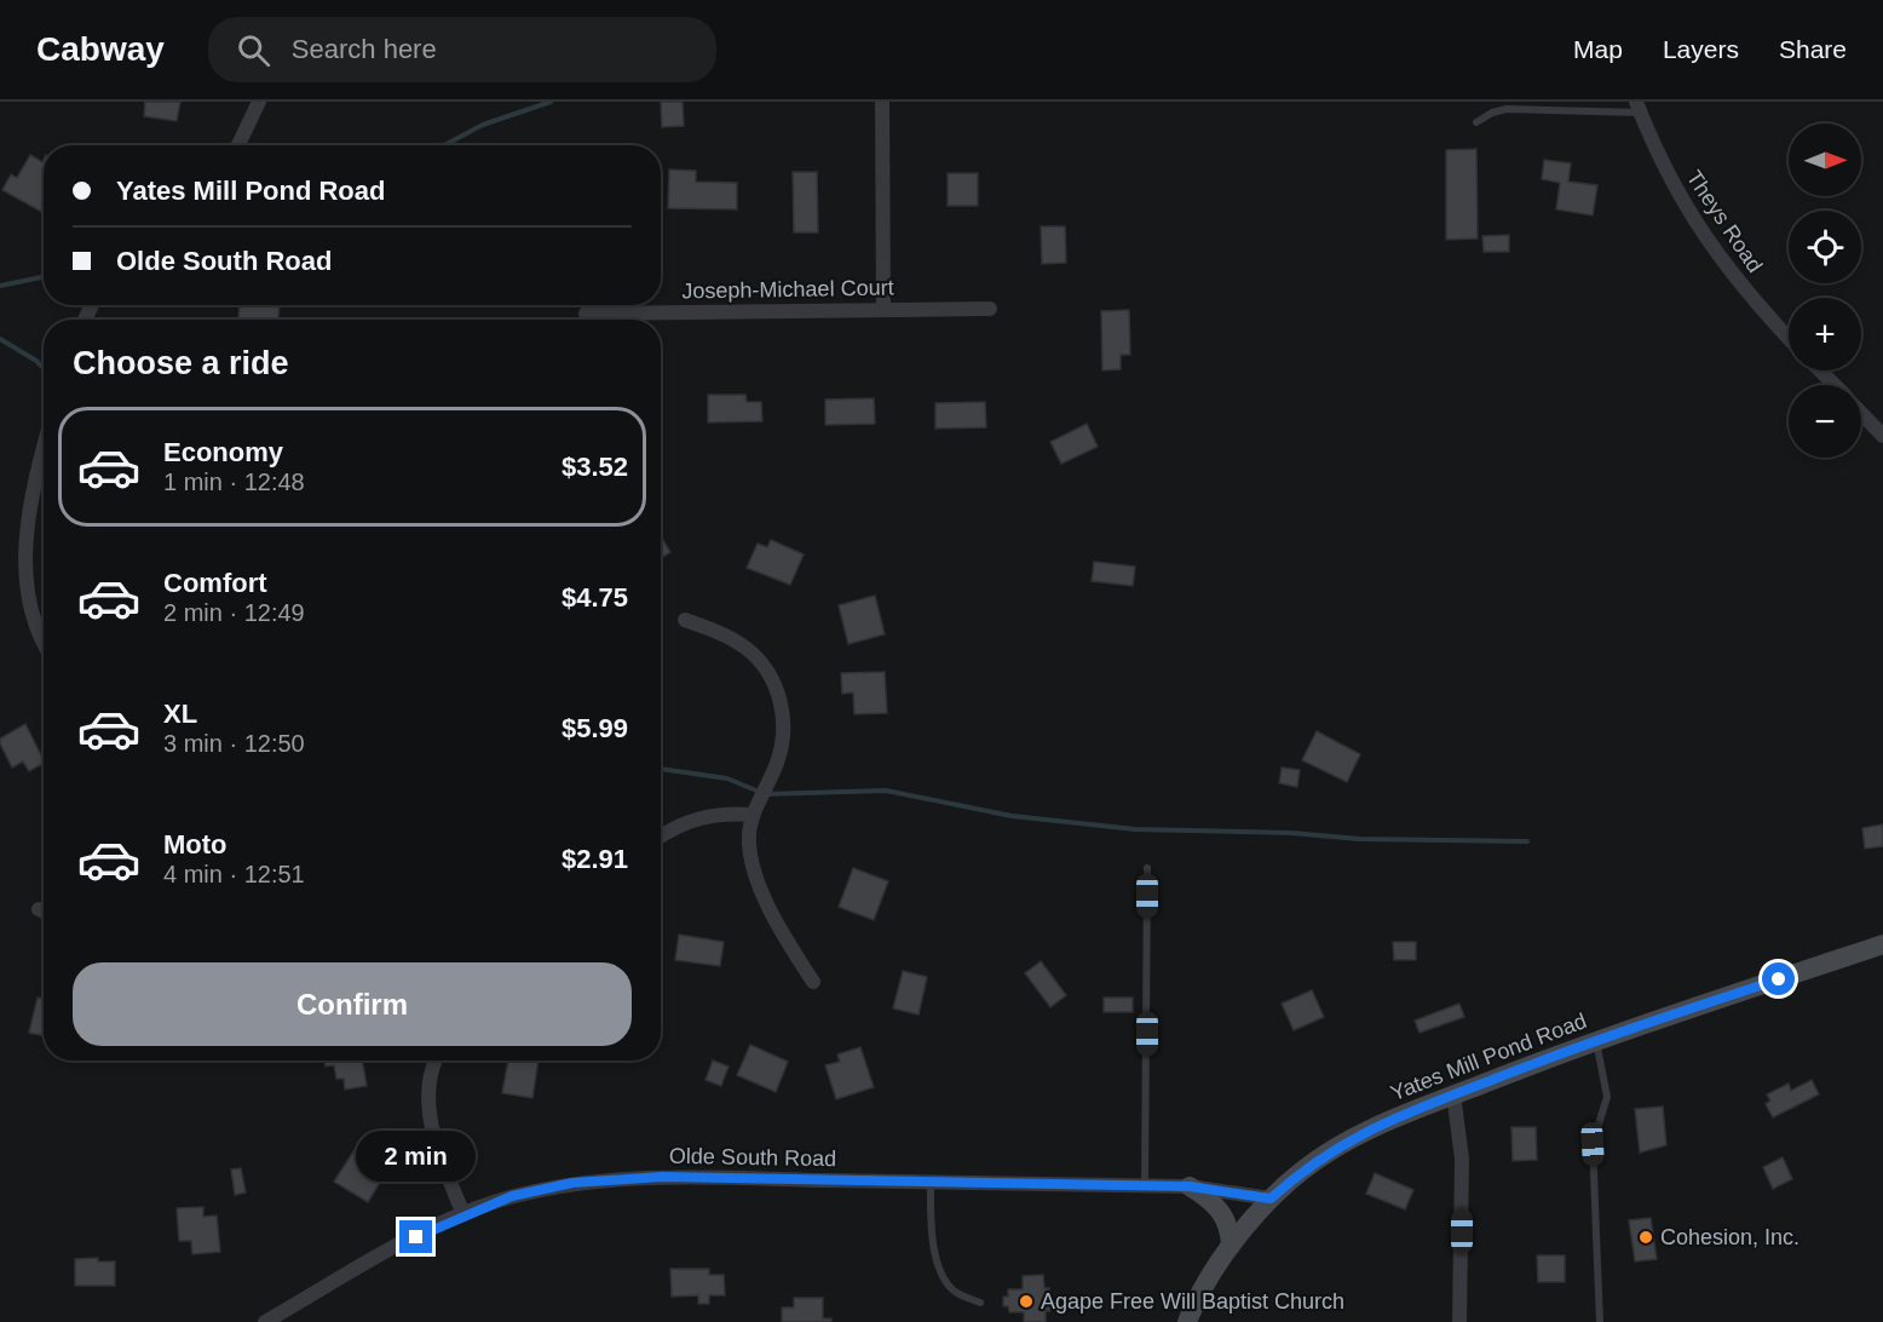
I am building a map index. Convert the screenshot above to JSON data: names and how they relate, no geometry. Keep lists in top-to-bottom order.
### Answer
{
  "streets": {
    "street": [
      "Theys Road",
      "Joseph-Michael Court",
      "Yates Mill Pond Road",
      "Olde South Road"
    ]
  },
  "crossings": [
    ["Yates Mill Pond Road", "Olde South Road"]
  ],
  "places": ["Cohesion, Inc.", "Agape Free Will Baptist Church"],
  "north": "right",
  "page": {
    "header": "Cabway",
    "search": "Search here",
    "nav": ["Map", "Layers", "Share"],
    "map_buttons": ["+", "−"],
    "banner": ["Yates Mill Pond Road", "Olde South Road"],
    "heading": "Choose a ride",
    "list": [
      {
        "name": "Economy",
        "note": "1 min · 12:48",
        "value": "$3.52"
      },
      {
        "name": "Comfort",
        "note": "2 min · 12:49",
        "value": "$4.75"
      },
      {
        "name": "XL",
        "note": "3 min · 12:50",
        "value": "$5.99"
      },
      {
        "name": "Moto",
        "note": "4 min · 12:51",
        "value": "$2.91"
      }
    ],
    "buttons": "Confirm",
    "bubble": "2 min"
  }
}
